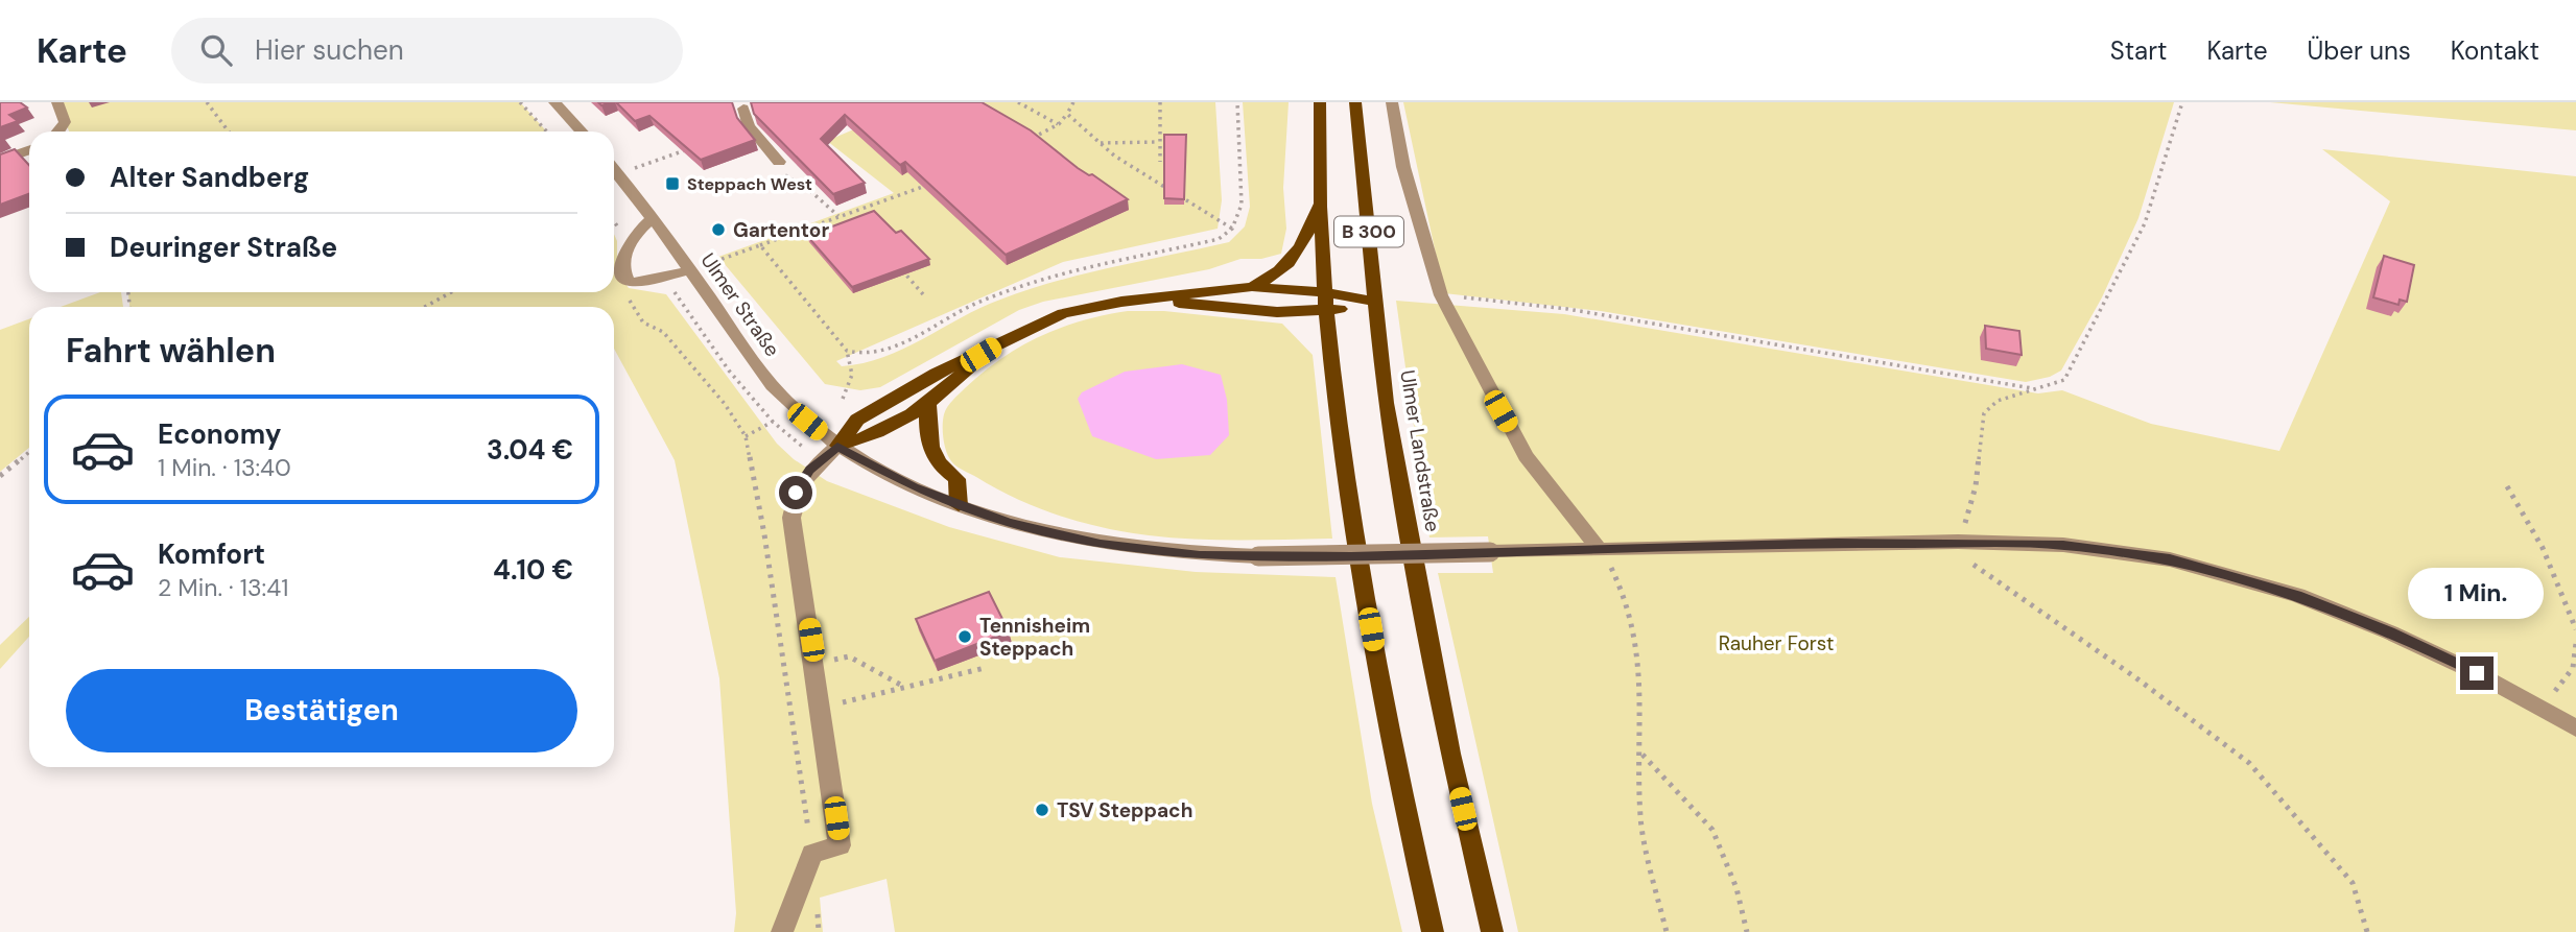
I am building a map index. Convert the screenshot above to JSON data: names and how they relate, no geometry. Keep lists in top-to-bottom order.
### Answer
{
  "streets": {
    "main road": ["B 300", "Ulmer Landstraße"],
    "street": ["Ulmer Straße"]
  },
  "parks": ["Rauher Forst"],
  "places": {
    "transit": ["Steppach West"],
    "other": ["Gartentor", "Tennisheim Steppach", "TSV Steppach"]
  },
  "page": {
    "header": "Karte",
    "search": "Hier suchen",
    "nav": [
      "Start",
      "Karte",
      "Über uns",
      "Kontakt"
    ],
    "banner": ["Alter Sandberg", "Deuringer Straße"],
    "heading": "Fahrt wählen",
    "list": [
      {
        "name": "Economy",
        "note": "1 Min. · 13:40",
        "value": "3.04 €"
      },
      {
        "name": "Komfort",
        "note": "2 Min. · 13:41",
        "value": "4.10 €"
      }
    ],
    "bubble": "1 Min.",
    "buttons": "Bestätigen"
  }
}
